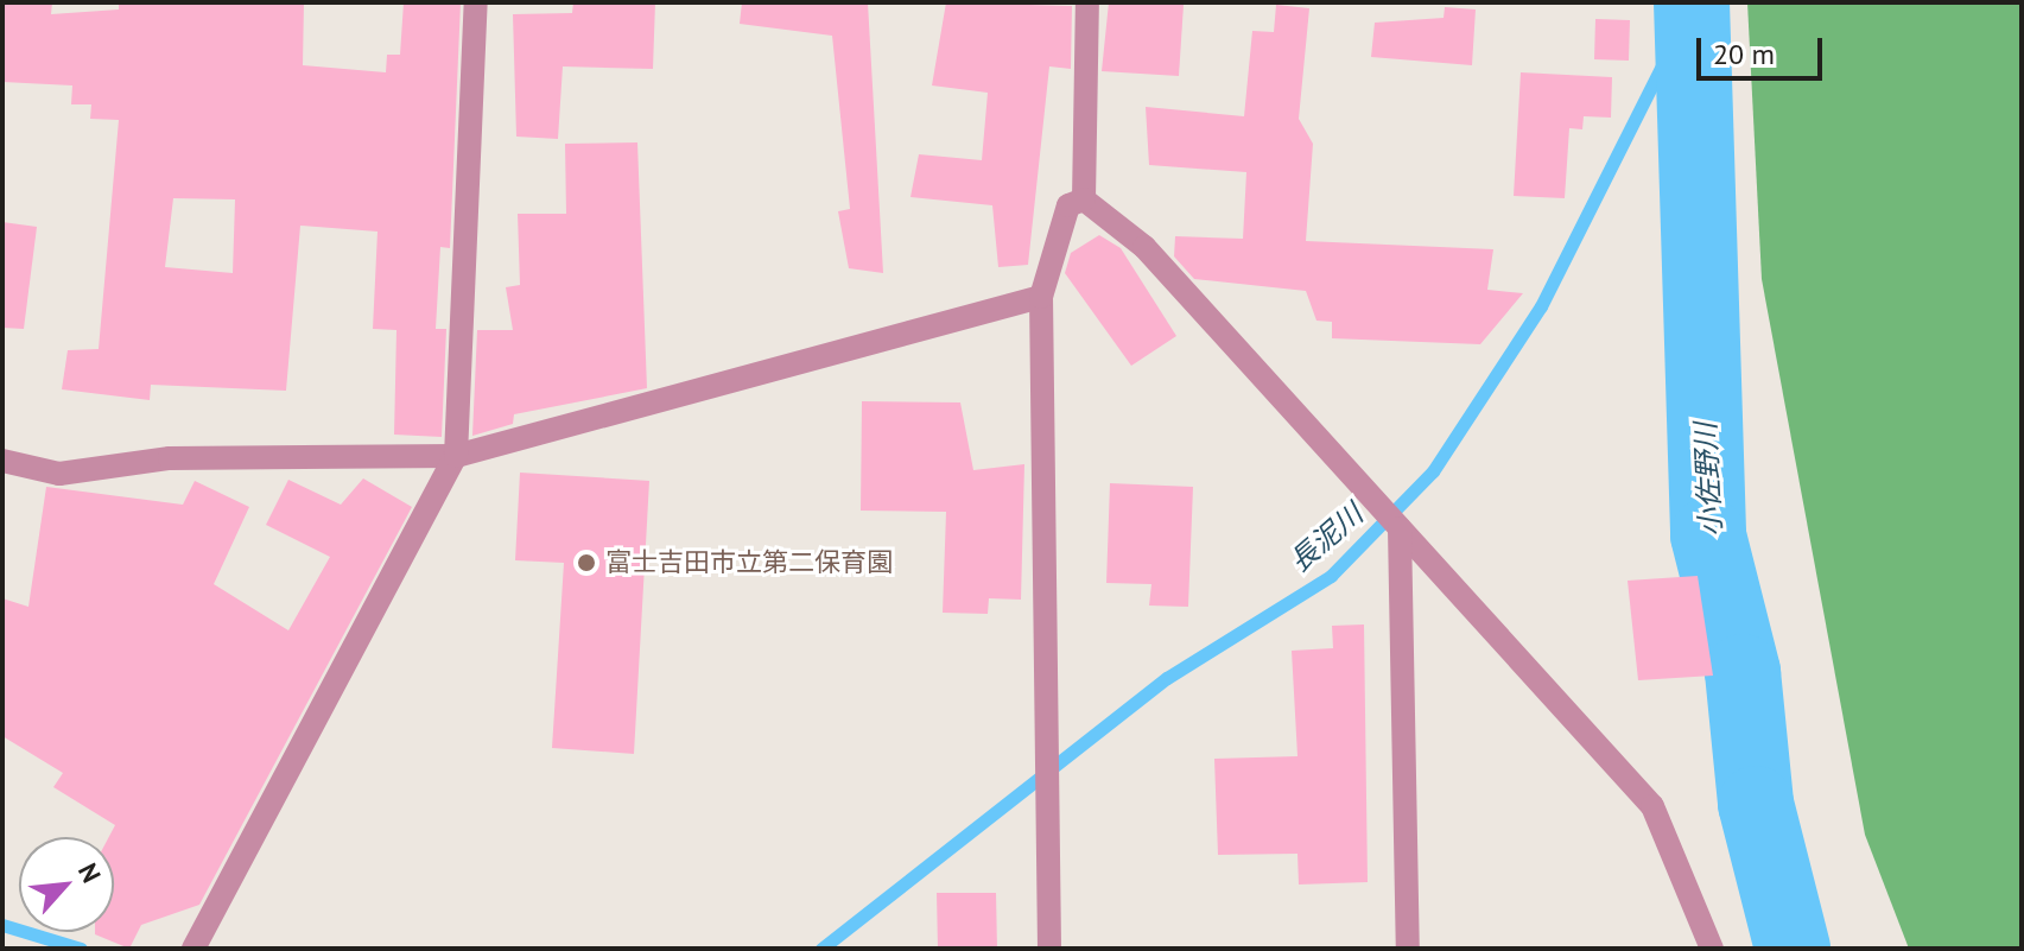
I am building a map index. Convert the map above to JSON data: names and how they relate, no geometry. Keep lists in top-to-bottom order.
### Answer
{
  "water": ["小佐野川", "長泥川"],
  "places": ["富士吉田市立第二保育園"],
  "scale_bar": "20 m",
  "north": "top right"
}
